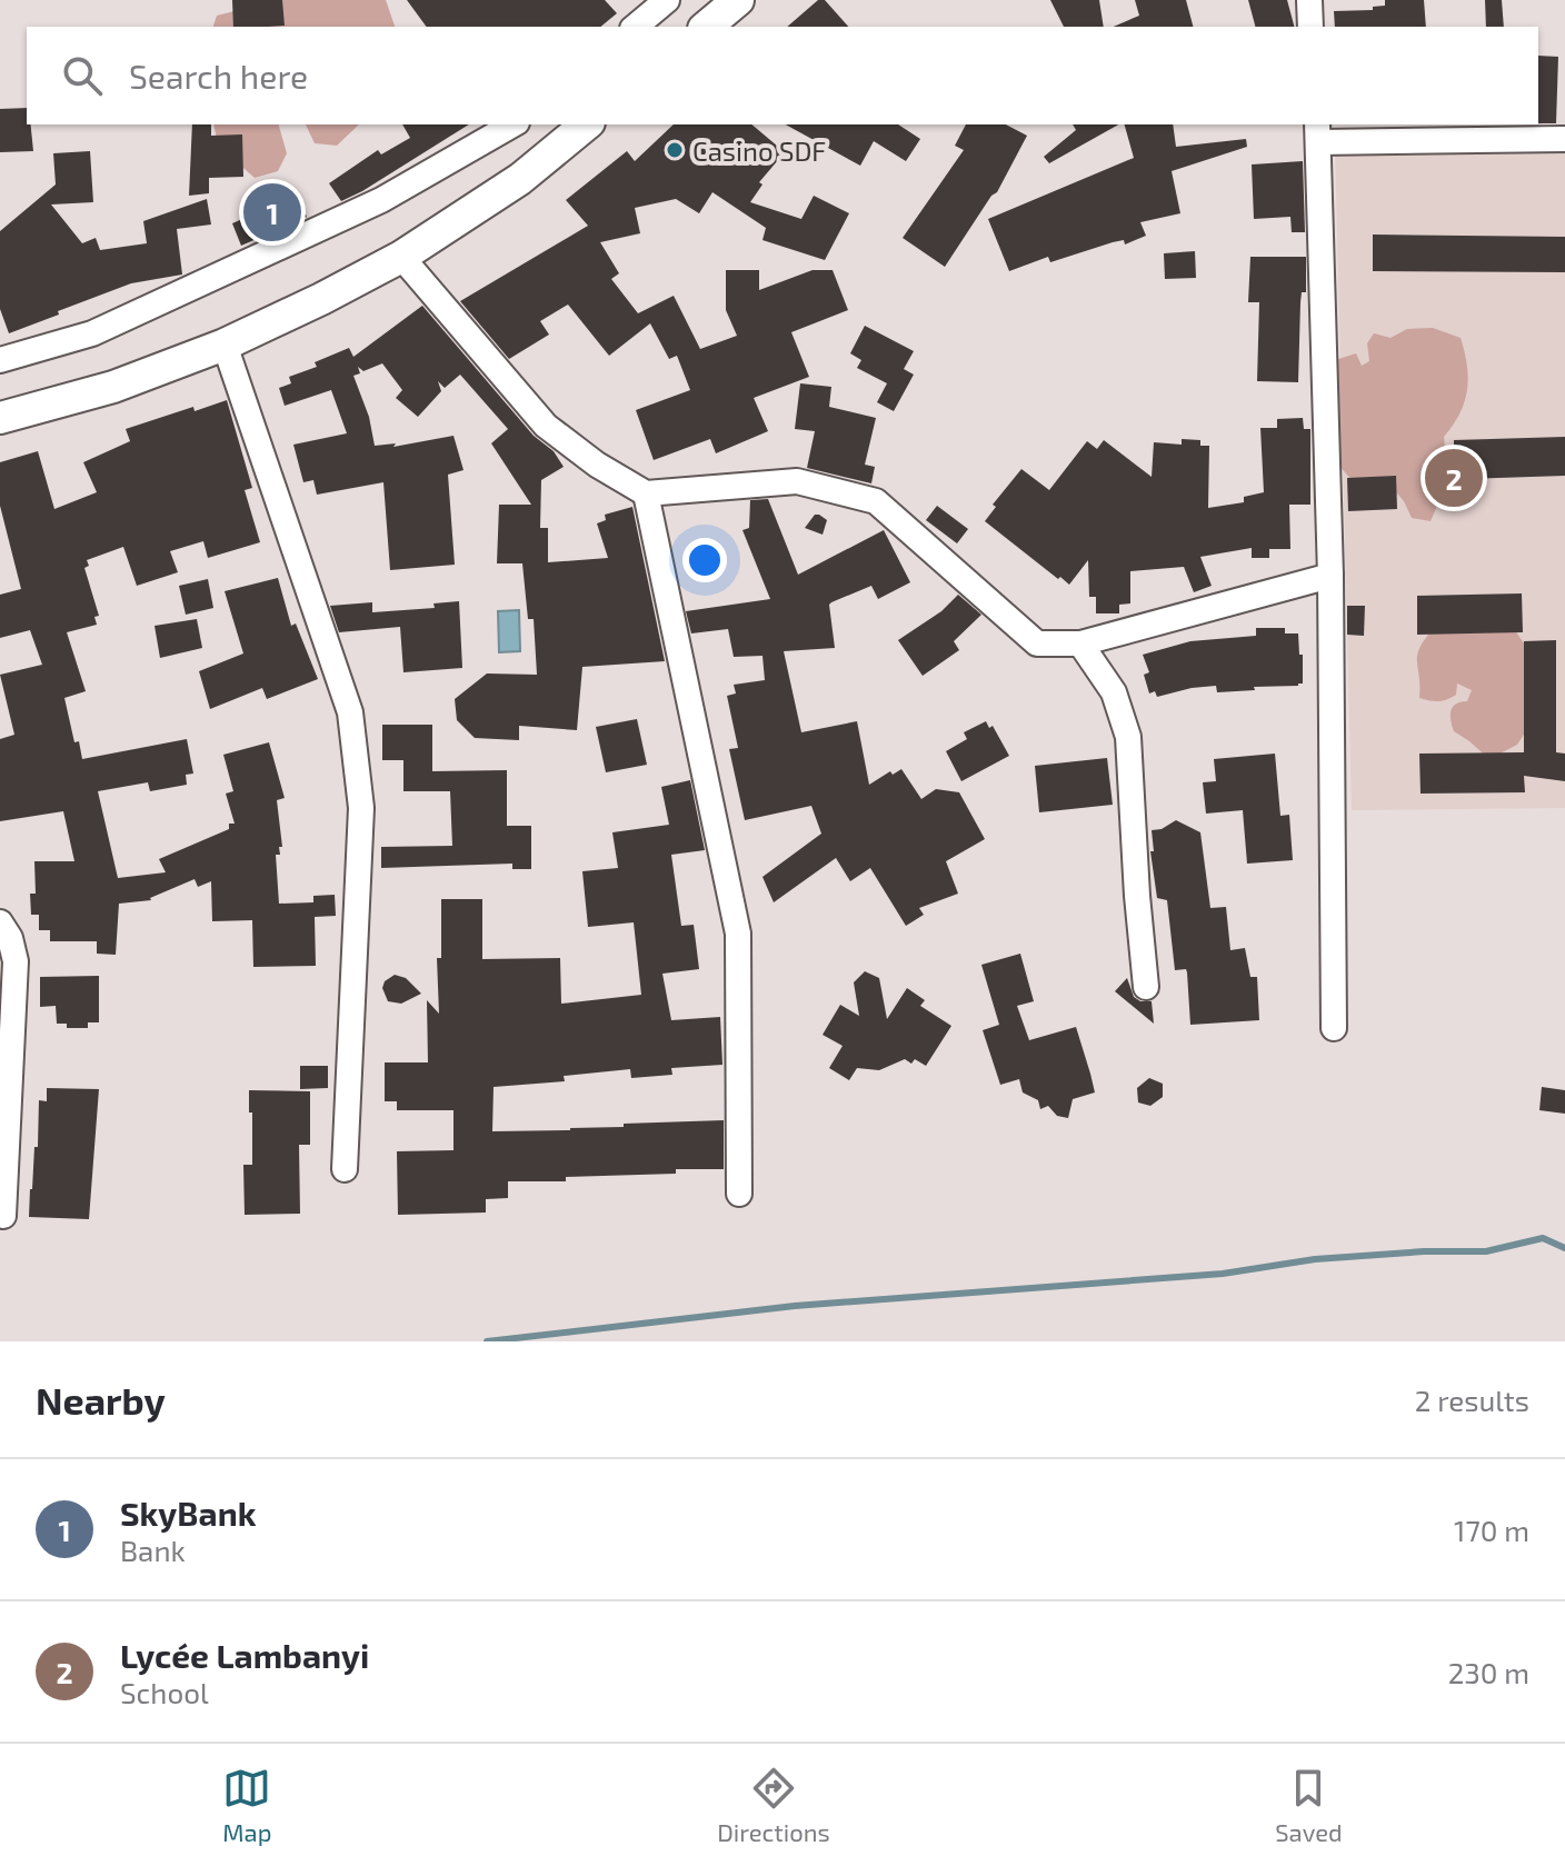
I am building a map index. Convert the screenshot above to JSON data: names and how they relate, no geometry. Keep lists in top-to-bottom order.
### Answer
{
  "places": ["Casino SDF"],
  "page": {
    "search": "Search here",
    "pins": ["1", "2"],
    "heading": ["Nearby", "2 results"],
    "list": [
      {
        "mark": "1",
        "name": "SkyBank",
        "note": "Bank",
        "value": "170 m"
      },
      {
        "mark": "2",
        "name": "Lycée Lambanyi",
        "note": "School",
        "value": "230 m"
      }
    ],
    "nav": ["Map", "Directions", "Saved"]
  }
}
